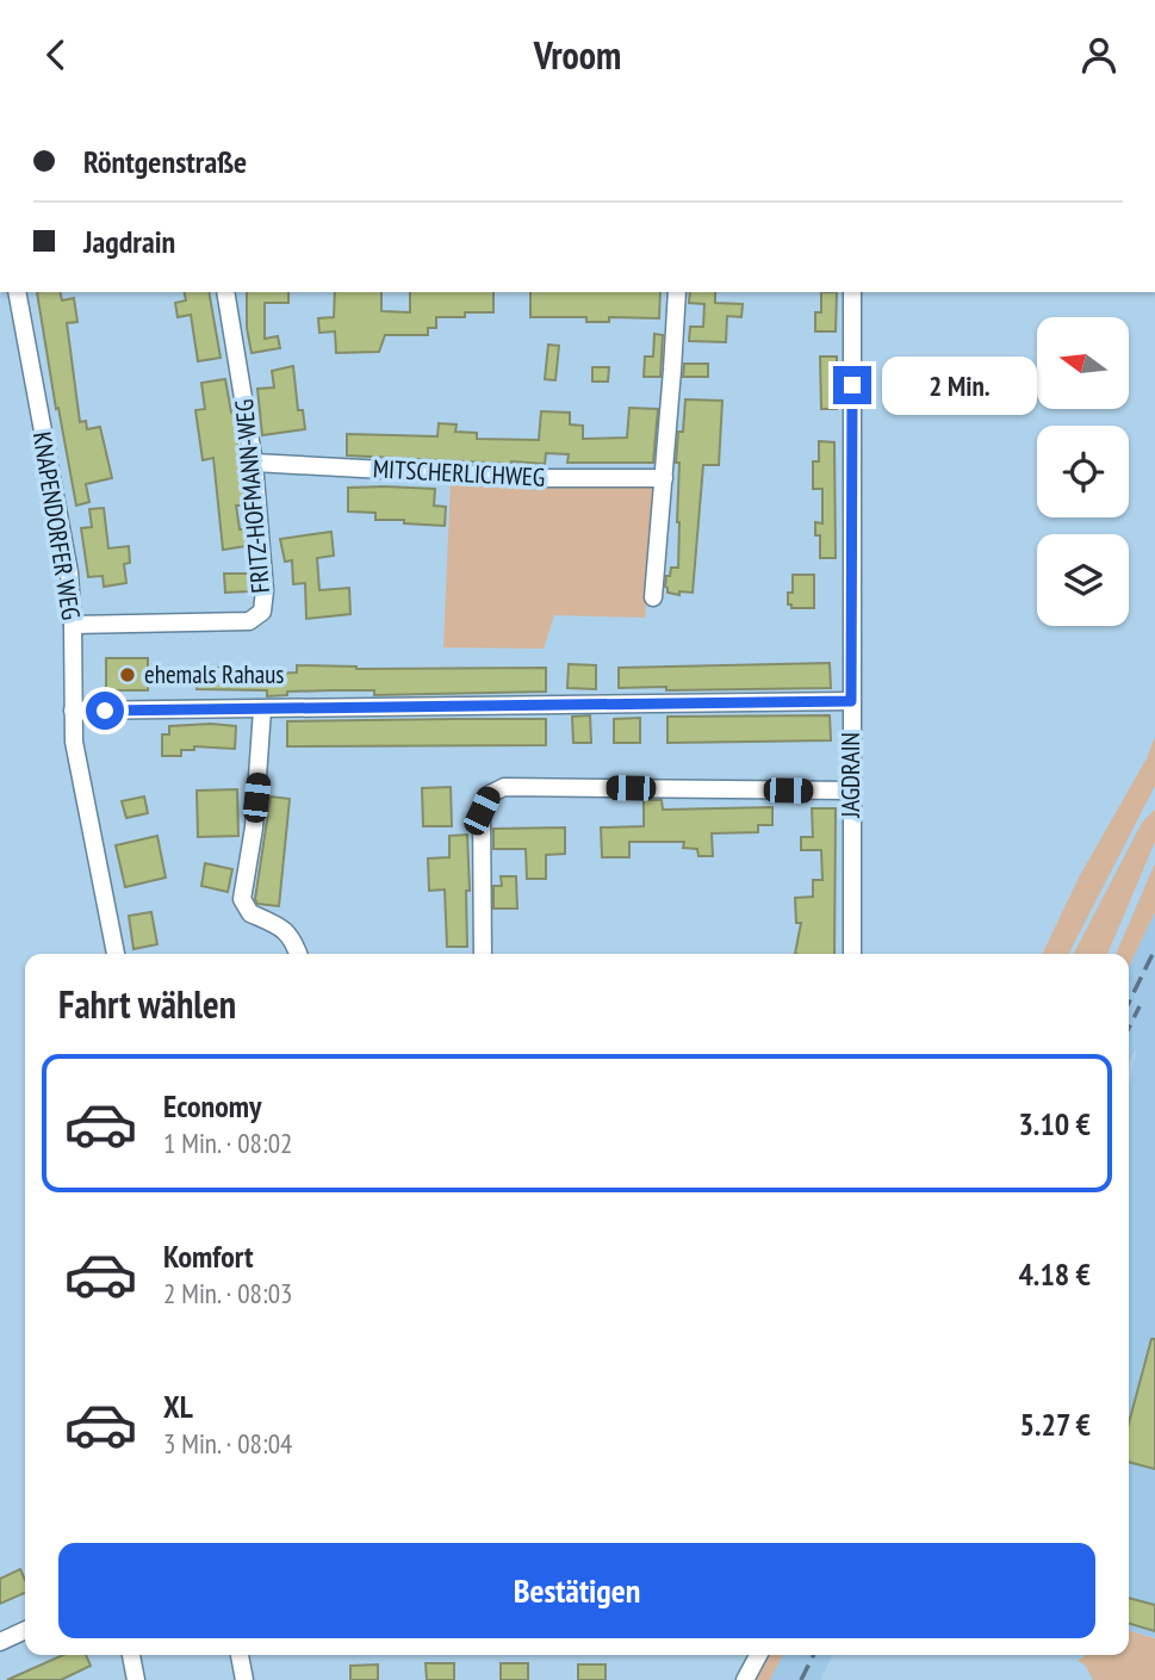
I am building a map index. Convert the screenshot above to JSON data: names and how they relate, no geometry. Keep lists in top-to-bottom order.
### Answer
{
  "streets": {
    "street": [
      "MITSCHERLICHWEG",
      "FRITZ-HOFMANN-WEG",
      "KNAPENDORFER WEG",
      "JAGDRAIN"
    ]
  },
  "crossings": [
    ["MITSCHERLICHWEG", "FRITZ-HOFMANN-WEG"],
    ["FRITZ-HOFMANN-WEG", "KNAPENDORFER WEG"]
  ],
  "places": ["ehemals Rahaus"],
  "north": "left",
  "page": {
    "header": "Vroom",
    "banner": ["Röntgenstraße", "Jagdrain"],
    "bubble": "2 Min.",
    "heading": "Fahrt wählen",
    "list": [
      {
        "name": "Economy",
        "note": "1 Min. · 08:02",
        "value": "3.10 €"
      },
      {
        "name": "Komfort",
        "note": "2 Min. · 08:03",
        "value": "4.18 €"
      },
      {
        "name": "XL",
        "note": "3 Min. · 08:04",
        "value": "5.27 €"
      }
    ],
    "buttons": "Bestätigen"
  }
}
